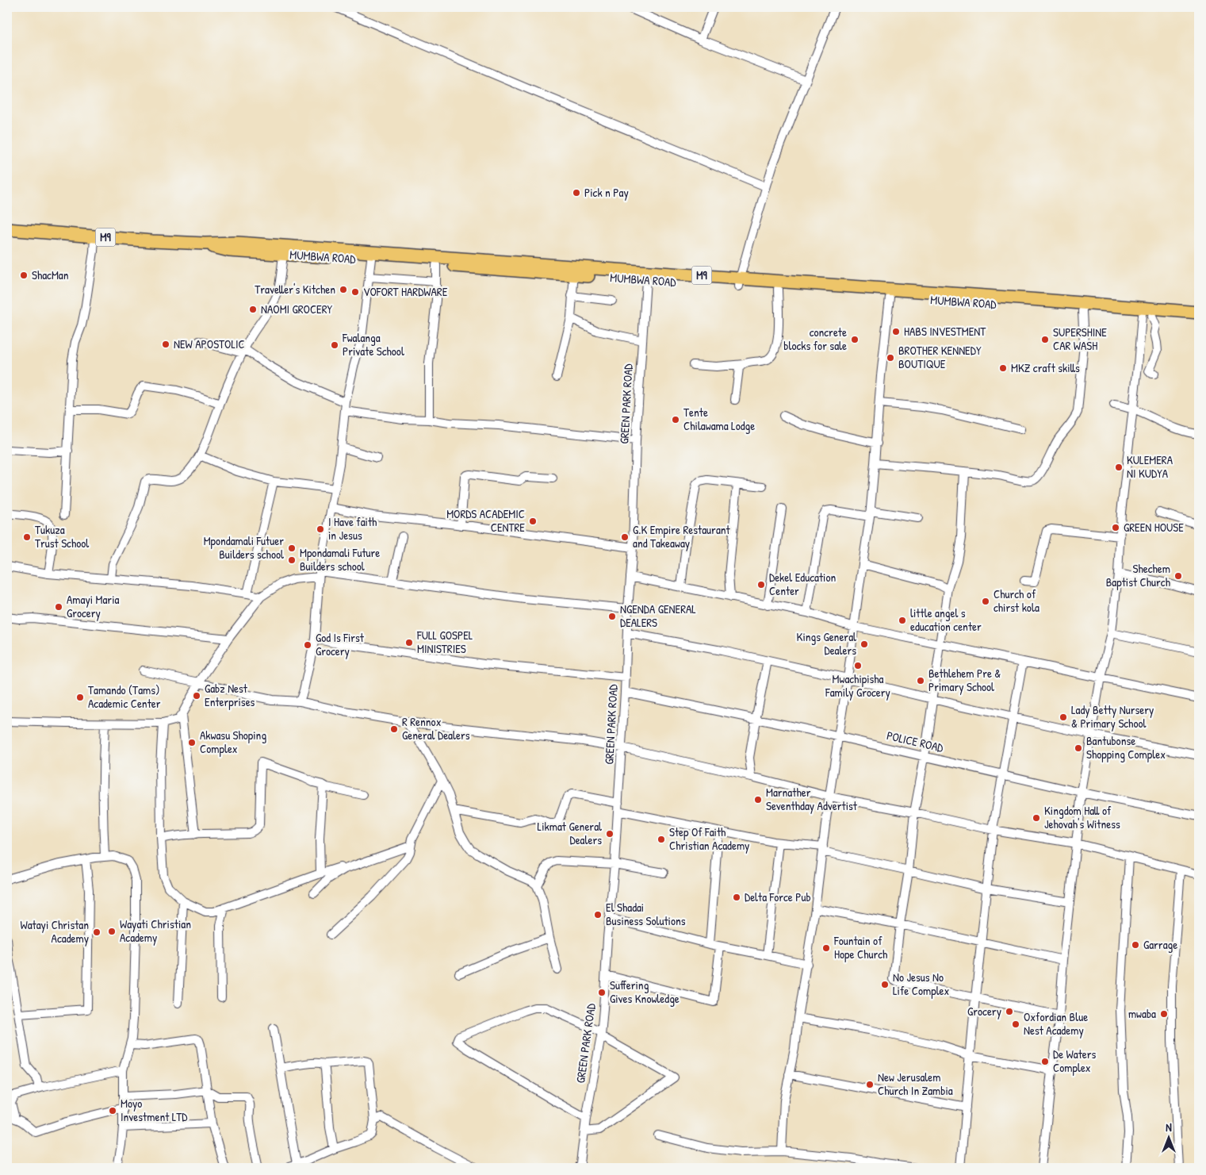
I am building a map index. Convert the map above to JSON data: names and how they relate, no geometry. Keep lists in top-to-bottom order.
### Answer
{
  "streets": {
    "main road": ["M9", "MUMBWA ROAD"],
    "street": ["GREEN PARK ROAD", "POLICE ROAD"]
  },
  "crossings": [
    ["MUMBWA ROAD", "GREEN PARK ROAD"],
    ["GREEN PARK ROAD", "POLICE ROAD"]
  ],
  "places": [
    "Pick n Pay",
    "ShacMan",
    "Traveller's Kitchen",
    "VOFORT HARDWARE",
    "NAOMI GROCERY",
    "HABS INVESTMENT",
    "concrete blocks for sale",
    "SUPERSHINE CAR WASH",
    "NEW APOSTOLIC",
    "Fwalanga Private School",
    "BROTHER KENNEDY BOUTIQUE",
    "MKZ craft skills",
    "Tente Chilawama Lodge",
    "KULEMERA NI KUDYA",
    "MORDS ACADEMIC CENTRE",
    "GREEN HOUSE",
    "I Have faith in Jesus",
    "Tukuza Trust School",
    "G.K Empire Restaurant and Takeaway",
    "Mpondamali Futuer Builders school",
    "Mpondamali Future Builders school",
    "Shechem Baptist Church",
    "Dekel Education Center",
    "Church of chirst kola",
    "Amayi Maria Grocery",
    "NGENDA GENERAL DEALERS",
    "little angel s education center",
    "FULL GOSPEL MINISTRIES",
    "Kings General Dealers",
    "God Is First Grocery",
    "Mwachipisha Family Grocery",
    "Bethlehem Pre & Primary School",
    "Gabz Nest Enterprises",
    "Tamando (Tams) Academic Center",
    "Lady Betty Nursery & Primary School",
    "R Rennox General Dealers",
    "Akwasu Shoping Complex",
    "Bantubonse Shopping Complex",
    "Marnather Seventhday Advertist",
    "Kingdom Hall of Jehovah's Witness",
    "Likmat General Dealers",
    "Step Of Faith Christian Academy",
    "Delta Force Pub",
    "El Shadai Business Solutions",
    "Wayati Christian Academy",
    "Watayi Christan Academy",
    "Garrage",
    "Fountain of Hope Church",
    "No Jesus No Life Complex",
    "Suffering Gives Knowledge",
    "Grocery",
    "mwaba",
    "Oxfordian Blue Nest Academy",
    "De Waters Complex",
    "New Jerusalem Church In Zambia",
    "Moyo Investment LTD"
  ],
  "north": "top"
}
